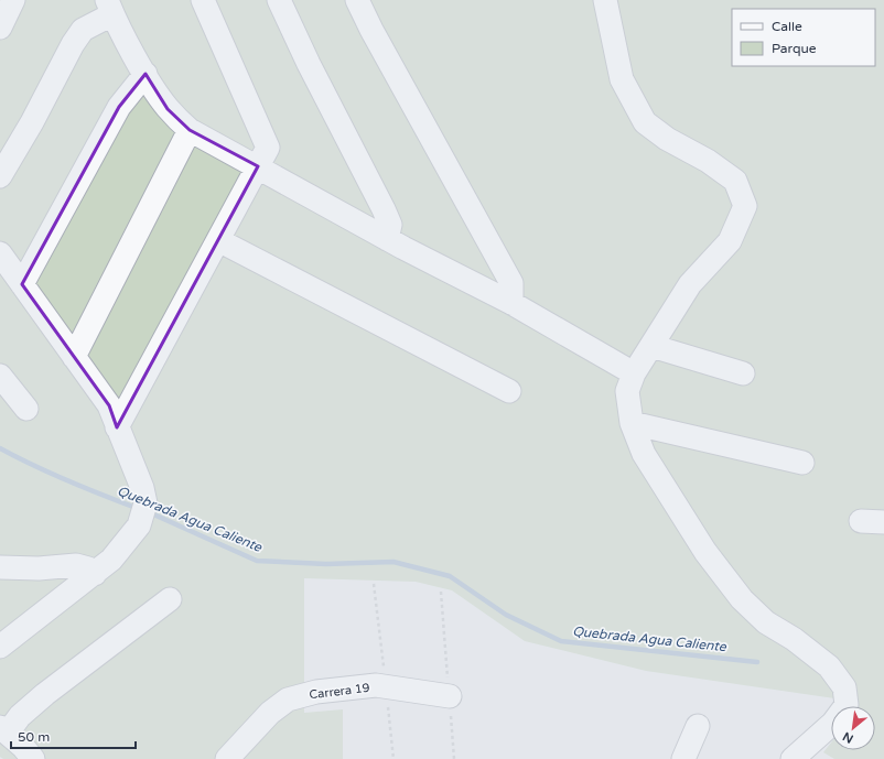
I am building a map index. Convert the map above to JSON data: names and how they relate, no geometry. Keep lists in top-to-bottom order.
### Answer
{
  "streets": {
    "street": ["Carrera 19"]
  },
  "water": ["Quebrada Agua Caliente"],
  "legend": ["Calle", "Parque"],
  "scale_bar": "50 m",
  "north": "bottom left"
}
